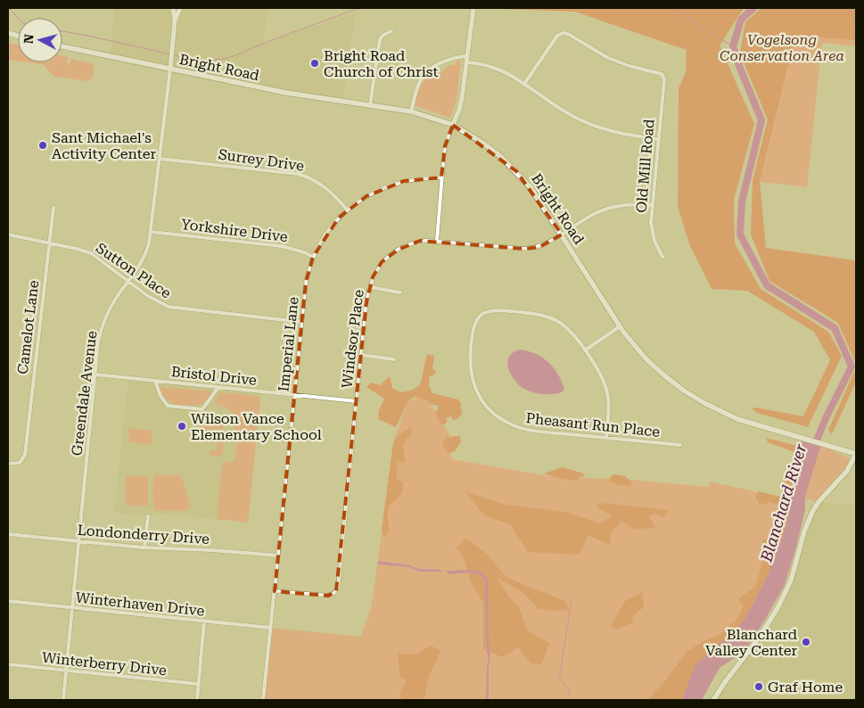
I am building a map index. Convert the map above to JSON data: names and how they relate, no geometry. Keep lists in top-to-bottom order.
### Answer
{
  "streets": {
    "main road": ["Bright Road"],
    "street": [
      "Surrey Drive",
      "Old Mill Road",
      "Yorkshire Drive",
      "Sutton Place",
      "Camelot Lane",
      "Windsor Place",
      "Imperial Lane",
      "Bristol Drive",
      "Greendale Avenue",
      "Pheasant Run Place",
      "Londonderry Drive",
      "Winterhaven Drive",
      "Winterberry Drive"
    ]
  },
  "crossings": [
    ["Bright Road", "Windsor Place"],
    ["Bright Road", "Greendale Avenue"],
    ["Surrey Drive", "Imperial Lane"],
    ["Surrey Drive", "Greendale Avenue"],
    ["Old Mill Road", "Windsor Place"],
    ["Yorkshire Drive", "Imperial Lane"],
    ["Yorkshire Drive", "Greendale Avenue"],
    ["Sutton Place", "Camelot Lane"],
    ["Sutton Place", "Imperial Lane"],
    ["Sutton Place", "Greendale Avenue"],
    ["Windsor Place", "Imperial Lane"],
    ["Windsor Place", "Bristol Drive"],
    ["Imperial Lane", "Bristol Drive"],
    ["Imperial Lane", "Londonderry Drive"],
    ["Imperial Lane", "Winterhaven Drive"],
    ["Bristol Drive", "Greendale Avenue"],
    ["Greendale Avenue", "Londonderry Drive"],
    ["Greendale Avenue", "Winterhaven Drive"],
    ["Greendale Avenue", "Winterberry Drive"]
  ],
  "water": ["Blanchard River"],
  "parks": ["Vogelsong Conservation Area"],
  "places": [
    "Bright Road Church of Christ",
    "Sant Michael's Activity Center",
    "Wilson Vance Elementary School",
    "Blanchard Valley Center",
    "Graf Home"
  ],
  "north": "left"
}
